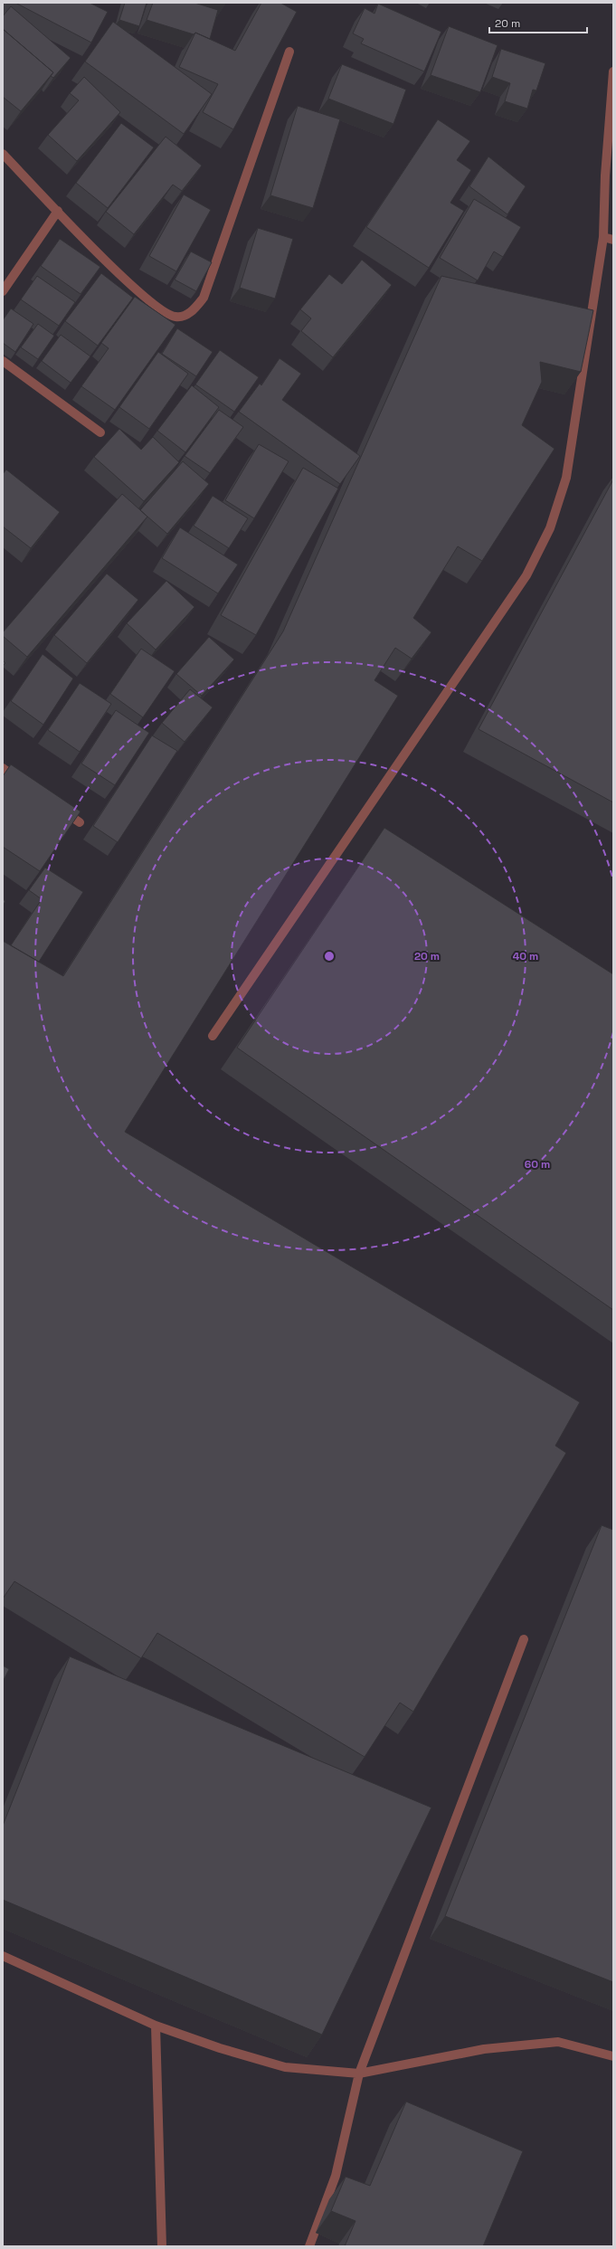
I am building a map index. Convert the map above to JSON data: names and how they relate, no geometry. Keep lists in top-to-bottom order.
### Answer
{
  "scale_bar": "20 m",
  "rings": ["20 m", "40 m", "60 m"]
}
